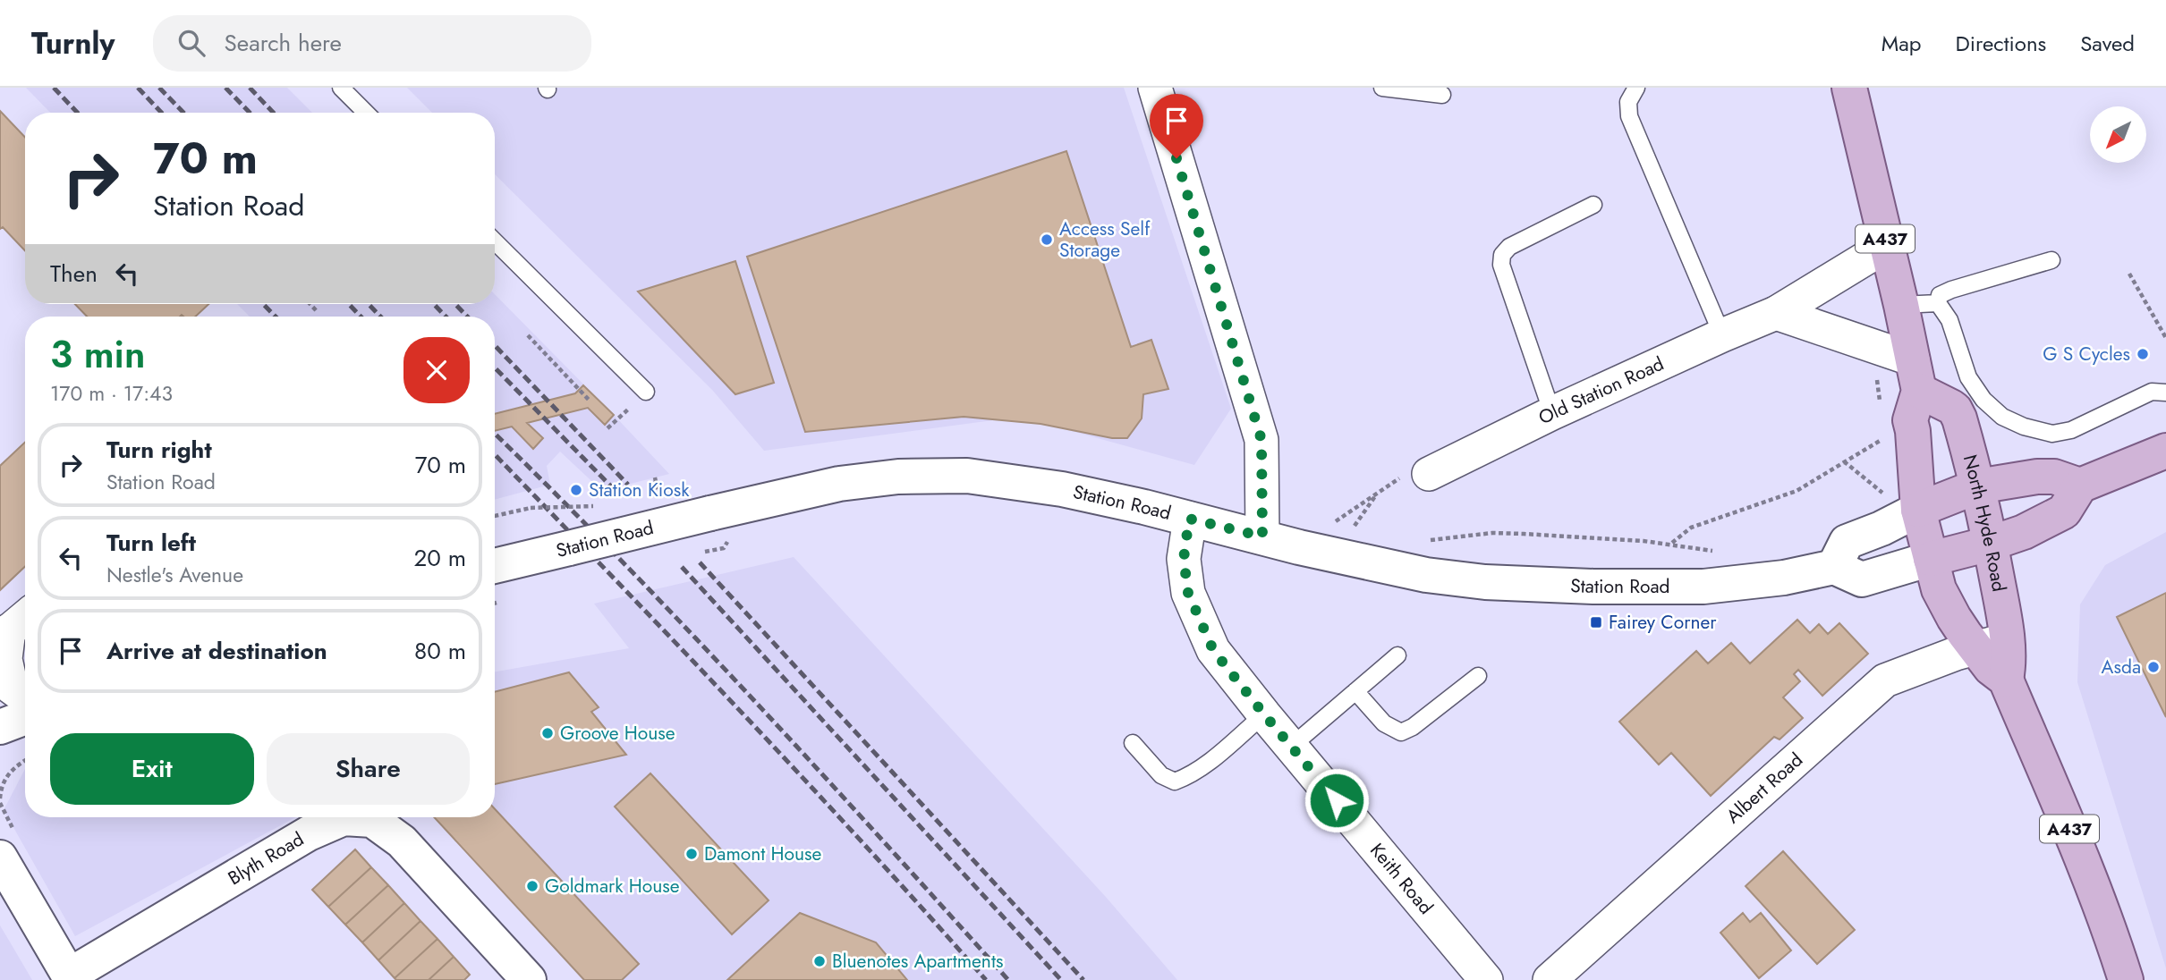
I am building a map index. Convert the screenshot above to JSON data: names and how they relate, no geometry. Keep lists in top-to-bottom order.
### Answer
{
  "streets": {
    "main road": ["A437", "North Hyde Road"],
    "street": [
      "Old Station Road",
      "Station Road",
      "Albert Road",
      "Blyth Road",
      "Keith Road"
    ]
  },
  "crossings": [
    ["A437", "Old Station Road"],
    ["A437", "North Hyde Road"],
    ["A437", "Albert Road"],
    ["Station Road", "Keith Road"],
    ["North Hyde Road", "Albert Road"]
  ],
  "places": {
    "other": [
      "Access Self Storage",
      "G S Cycles",
      "Station Kiosk",
      "Asda",
      "Groove House",
      "Damont House",
      "Goldmark House",
      "Bluenotes Apartments"
    ],
    "transit": ["Fairey Corner"]
  },
  "north": "bottom left",
  "page": {
    "header": "Turnly",
    "search": "Search here",
    "nav": ["Map", "Directions", "Saved"],
    "turn": ["70 m", "Station Road"],
    "then": "Then",
    "heading": ["3 min", "170 m · 17:43"],
    "list": [
      {
        "name": "Turn right",
        "note": "Station Road",
        "value": "70 m"
      },
      {
        "name": "Turn left",
        "note": "Nestle's Avenue",
        "value": "20 m"
      },
      {
        "name": "Arrive at destination",
        "value": "80 m"
      }
    ],
    "buttons": ["Exit", "Share"]
  }
}
